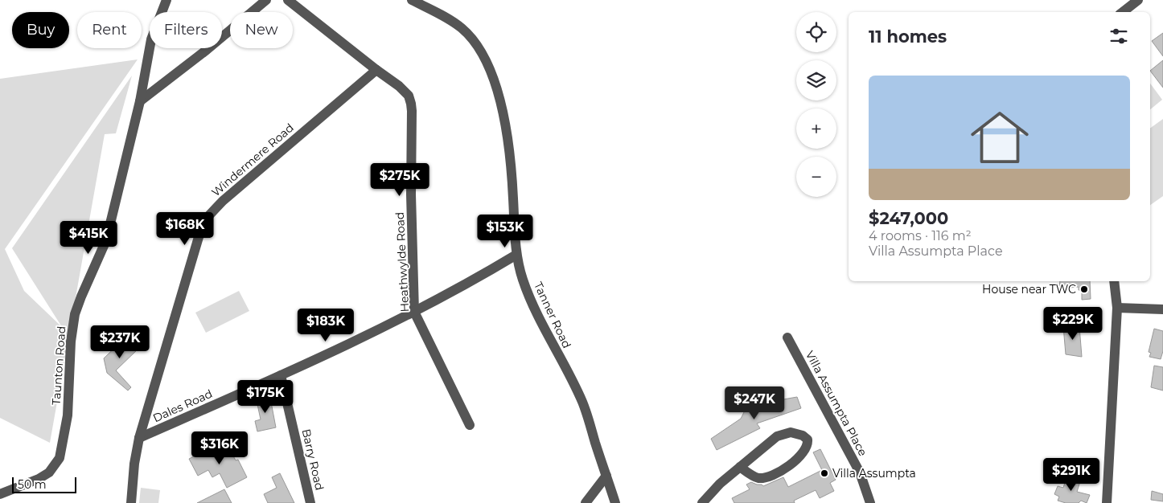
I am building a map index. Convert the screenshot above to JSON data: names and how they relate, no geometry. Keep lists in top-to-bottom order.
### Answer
{
  "streets": {
    "street": [
      "Windermere Road",
      "Heathwylde Road",
      "Tanner Road",
      "Taunton Road",
      "Villa Assumpta Place",
      "Dales Road",
      "Barry Road"
    ]
  },
  "crossings": [
    ["Windermere Road", "Heathwylde Road"],
    ["Windermere Road", "Dales Road"],
    ["Heathwylde Road", "Dales Road"],
    ["Tanner Road", "Dales Road"],
    ["Dales Road", "Barry Road"]
  ],
  "places": ["House near TWC", "Villa Assumpta"],
  "scale_bar": "50 m",
  "page": {
    "map_buttons": ["+", "−"],
    "chip": [
      "Buy",
      "Rent",
      "Filters",
      "New"
    ],
    "heading": "11 homes",
    "list": [
      {
        "name": "$247,000",
        "note": "4 rooms · 116 m² · Villa Assumpta Place"
      }
    ],
    "price": [
      "$275K",
      "$168K",
      "$153K",
      "$415K",
      "$229K",
      "$183K",
      "$237K",
      "$175K",
      "$247K",
      "$316K",
      "$291K"
    ],
    "scale": "50 m"
  }
}
